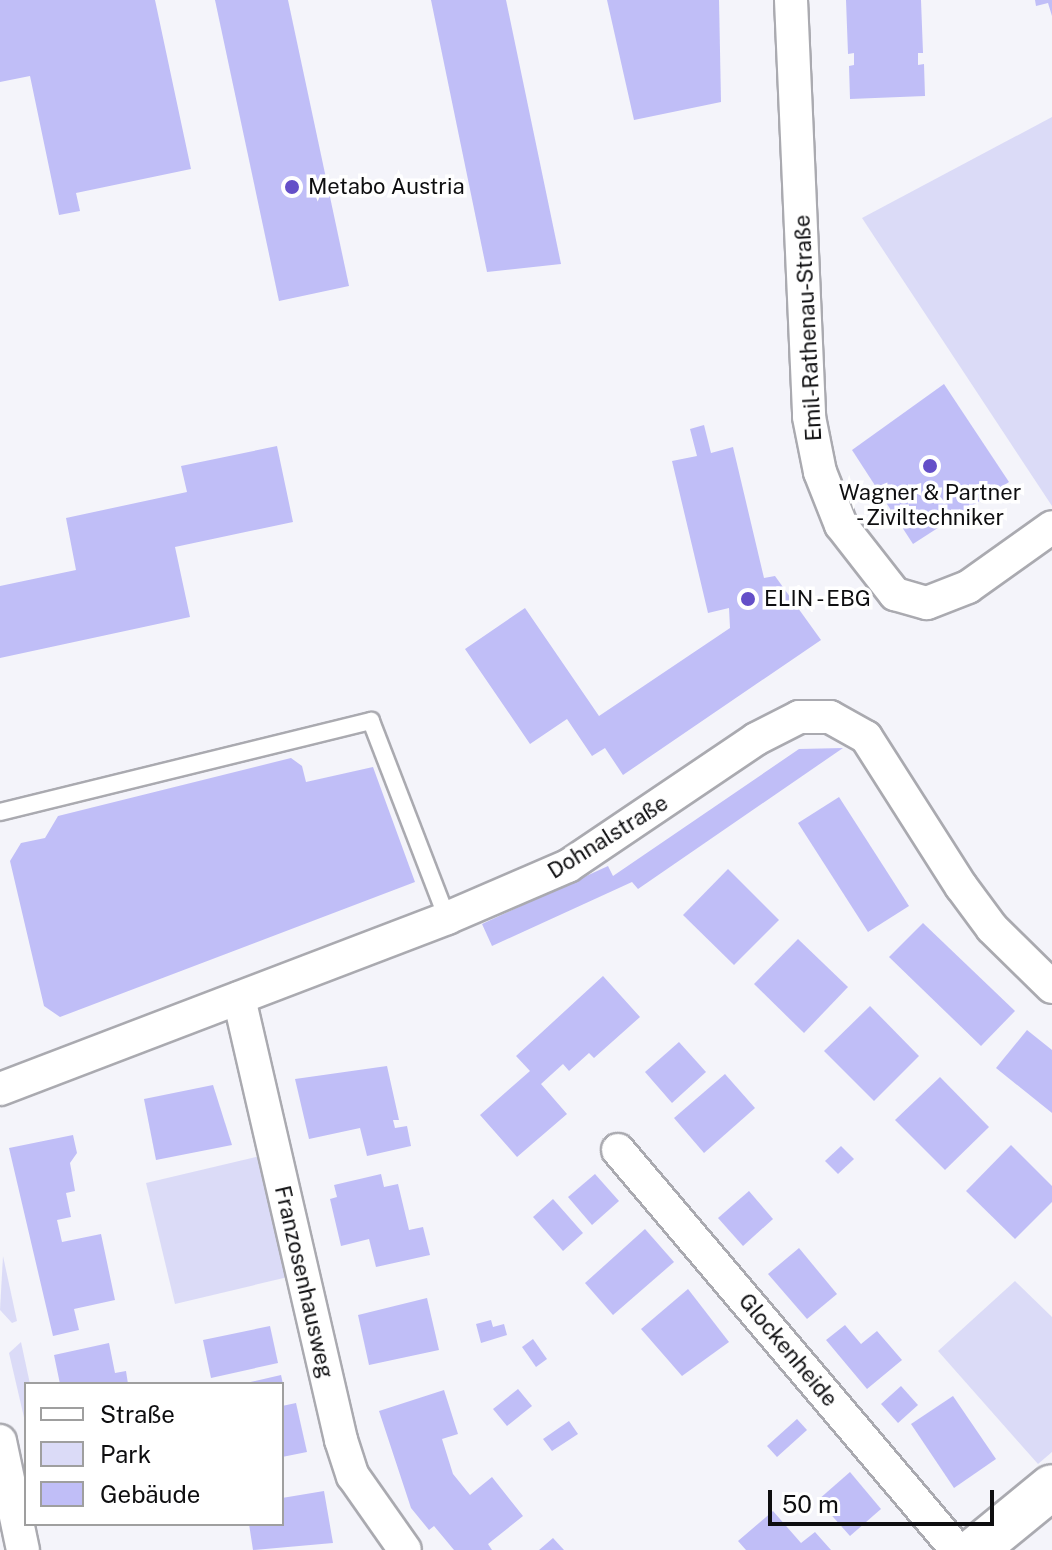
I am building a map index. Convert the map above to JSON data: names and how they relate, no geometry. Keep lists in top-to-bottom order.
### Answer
{
  "streets": {
    "street": [
      "Emil-Rathenau-Straße",
      "Dohnalstraße",
      "Franzosenhausweg",
      "Glockenheide"
    ]
  },
  "crossings": [
    ["Dohnalstraße", "Franzosenhausweg"]
  ],
  "places": ["Metabo Austria", "Wagner & Partner - Ziviltechniker", "ELIN - EBG"],
  "legend": ["Straße", "Park", "Gebäude"],
  "scale_bar": "50 m"
}
